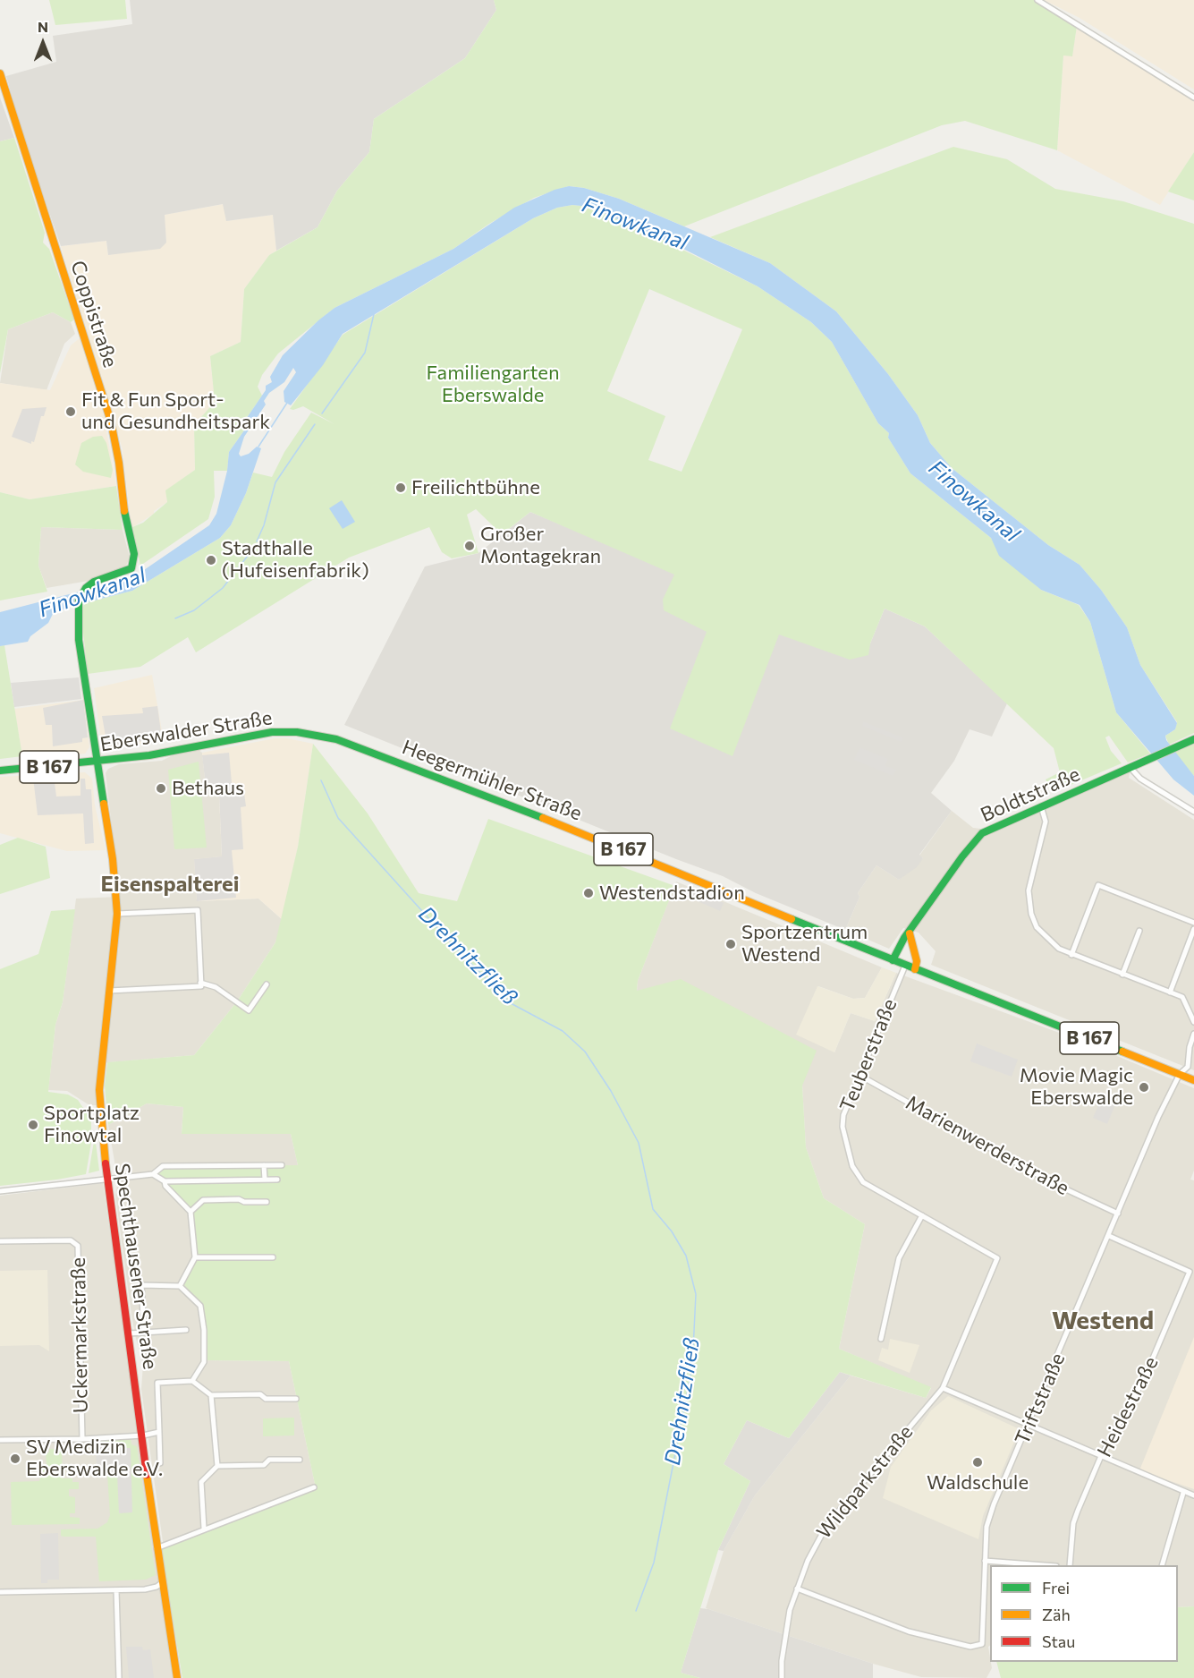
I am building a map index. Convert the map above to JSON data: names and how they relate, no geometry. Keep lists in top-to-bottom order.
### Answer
{
  "streets": {
    "main road": [
      "Coppistraße",
      "Eberswalder Straße",
      "B 167",
      "Heegermühler Straße",
      "Boldtstraße",
      "Spechthausener Straße"
    ],
    "street": [
      "Teuberstraße",
      "Marienwerderstraße",
      "Uckermarkstraße",
      "Triftstraße",
      "Heidestraße",
      "Wildparkstraße"
    ]
  },
  "crossings": [
    ["Coppistraße", "Spechthausener Straße"],
    ["Eberswalder Straße", "Heegermühler Straße"],
    ["Eberswalder Straße", "Spechthausener Straße"],
    ["Heegermühler Straße", "Boldtstraße"],
    ["Heegermühler Straße", "Teuberstraße"],
    ["Heegermühler Straße", "Triftstraße"],
    ["Teuberstraße", "Marienwerderstraße"],
    ["Teuberstraße", "Wildparkstraße"],
    ["Marienwerderstraße", "Triftstraße"],
    ["Triftstraße", "Heidestraße"],
    ["Triftstraße", "Wildparkstraße"]
  ],
  "districts": ["Eisenspalterei", "Westend"],
  "water": ["Finowkanal", "Drehnitzfließ"],
  "parks": ["Familiengarten Eberswalde"],
  "places": [
    "Fit & Fun Sport- und Gesundheitspark",
    "Freilichtbühne",
    "Großer Montagekran",
    "Stadthalle (Hufeisenfabrik)",
    "Bethaus",
    "Westendstadion",
    "Sportzentrum Westend",
    "Movie Magic Eberswalde",
    "Sportplatz Finowtal",
    "SV Medizin Eberswalde e.V.",
    "Waldschule"
  ],
  "legend": ["Frei", "Zäh", "Stau"],
  "north": "top"
}
